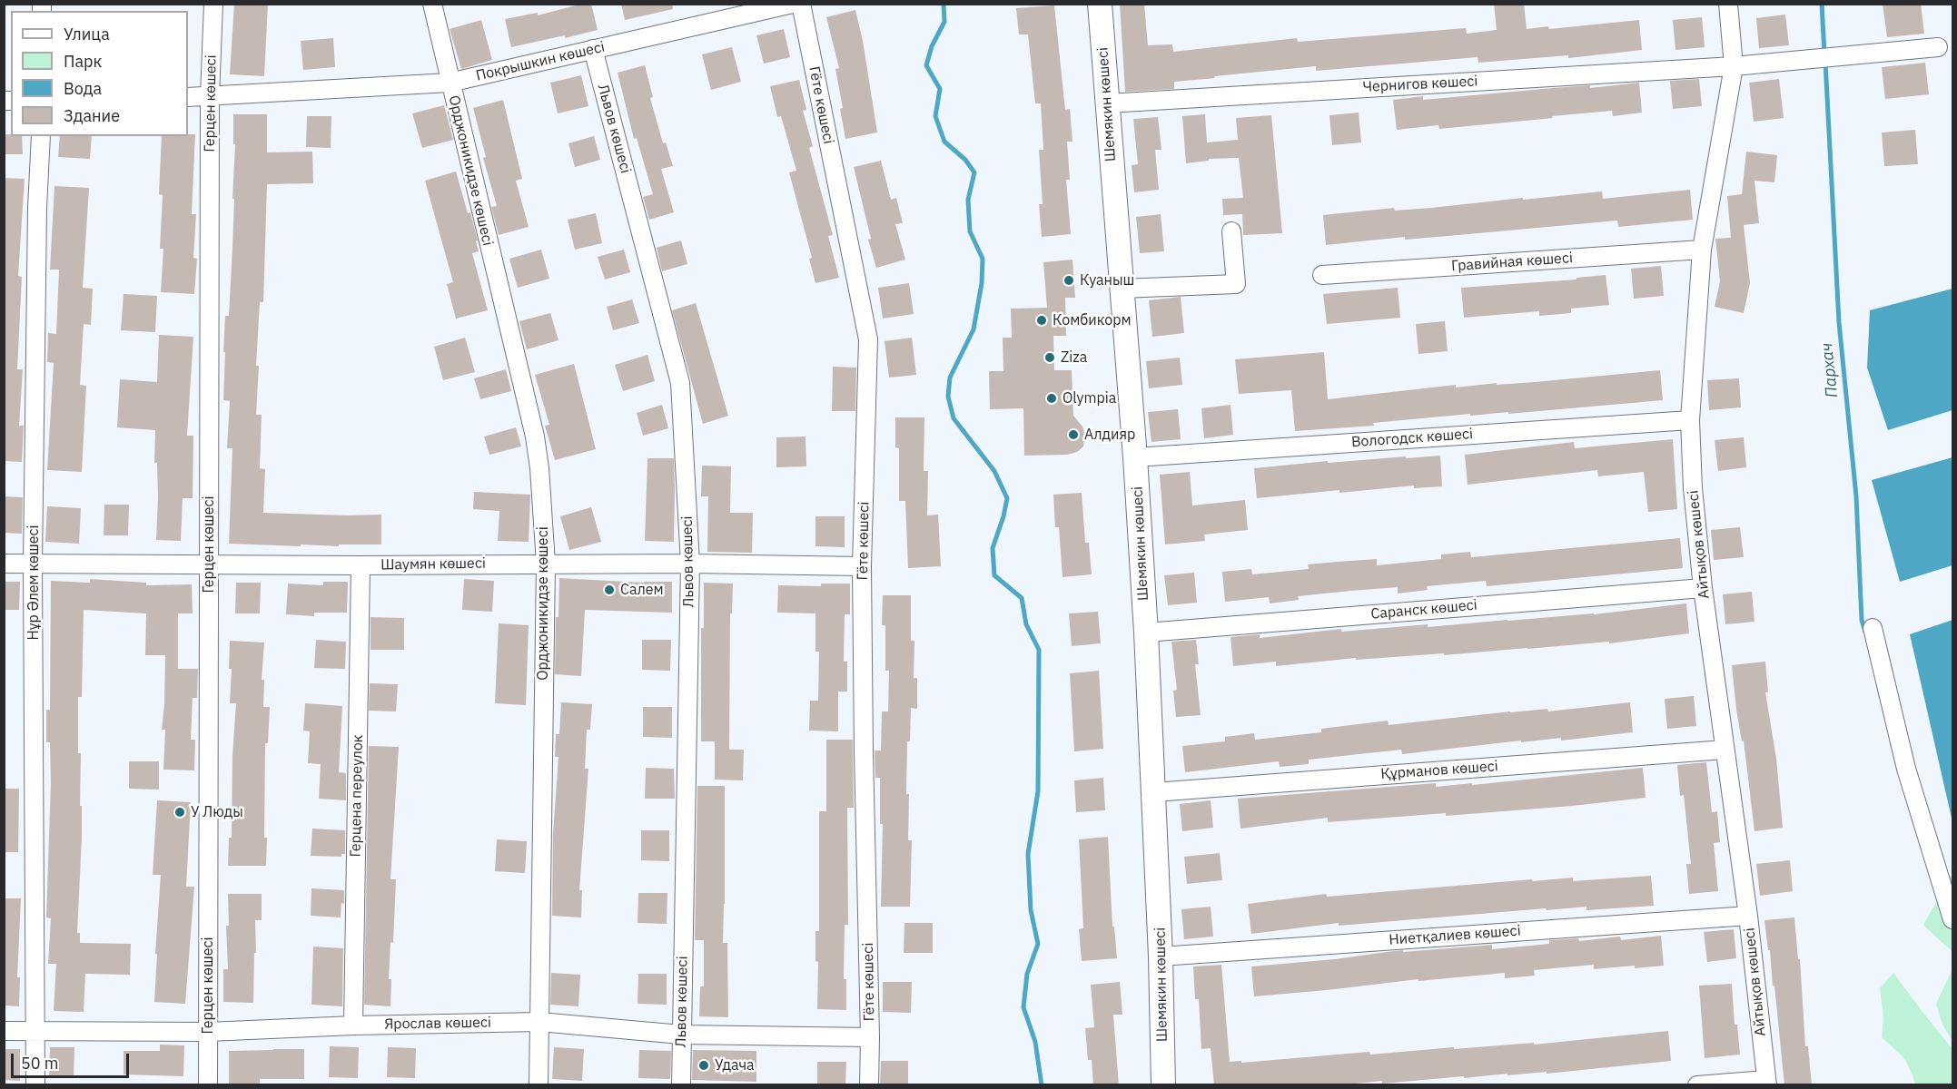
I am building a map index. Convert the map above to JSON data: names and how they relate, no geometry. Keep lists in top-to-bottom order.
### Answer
{
  "streets": {
    "main road": ["Шемякин көшесі"],
    "street": [
      "Покрышкин көшесі",
      "Чернигов көшесі",
      "Герцен көшесі",
      "Гёте көшесі",
      "Львов көшесі",
      "Орджоникидзе көшесі",
      "Гравийная көшесі",
      "Вологодск көшесі",
      "Айтықов көшесі",
      "Шаумян көшесі",
      "Нұр Әлем көшесі",
      "Саранск көшесі",
      "Құрманов көшесі",
      "Герцена переулок",
      "Ниетқалиев көшесі",
      "Ярослав көшесі"
    ]
  },
  "crossings": [
    ["Покрышкин көшесі", "Герцен көшесі"],
    ["Покрышкин көшесі", "Львов көшесі"],
    ["Покрышкин көшесі", "Орджоникидзе көшесі"],
    ["Чернигов көшесі", "Шемякин көшесі"],
    ["Чернигов көшесі", "Айтықов көшесі"],
    ["Герцен көшесі", "Шаумян көшесі"],
    ["Герцен көшесі", "Ярослав көшесі"],
    ["Шемякин көшесі", "Вологодск көшесі"],
    ["Шемякин көшесі", "Саранск көшесі"],
    ["Шемякин көшесі", "Құрманов көшесі"],
    ["Шемякин көшесі", "Ниетқалиев көшесі"],
    ["Гёте көшесі", "Шаумян көшесі"],
    ["Гёте көшесі", "Ярослав көшесі"],
    ["Львов көшесі", "Шаумян көшесі"],
    ["Львов көшесі", "Ярослав көшесі"],
    ["Орджоникидзе көшесі", "Шаумян көшесі"],
    ["Орджоникидзе көшесі", "Ярослав көшесі"],
    ["Гравийная көшесі", "Айтықов көшесі"],
    ["Вологодск көшесі", "Айтықов көшесі"],
    ["Айтықов көшесі", "Саранск көшесі"],
    ["Айтықов көшесі", "Құрманов көшесі"],
    ["Айтықов көшесі", "Ниетқалиев көшесі"],
    ["Шаумян көшесі", "Нұр Әлем көшесі"],
    ["Шаумян көшесі", "Герцена переулок"],
    ["Нұр Әлем көшесі", "Ярослав көшесі"],
    ["Герцена переулок", "Ярослав көшесі"]
  ],
  "water": ["Пархач"],
  "places": [
    "Куаныш",
    "Комбикорм",
    "Ziza",
    "Olympia",
    "Алдияр",
    "Салем",
    "У Люды",
    "Удача"
  ],
  "legend": [
    "Улица",
    "Парк",
    "Вода",
    "Здание"
  ],
  "scale_bar": "50 m"
}
